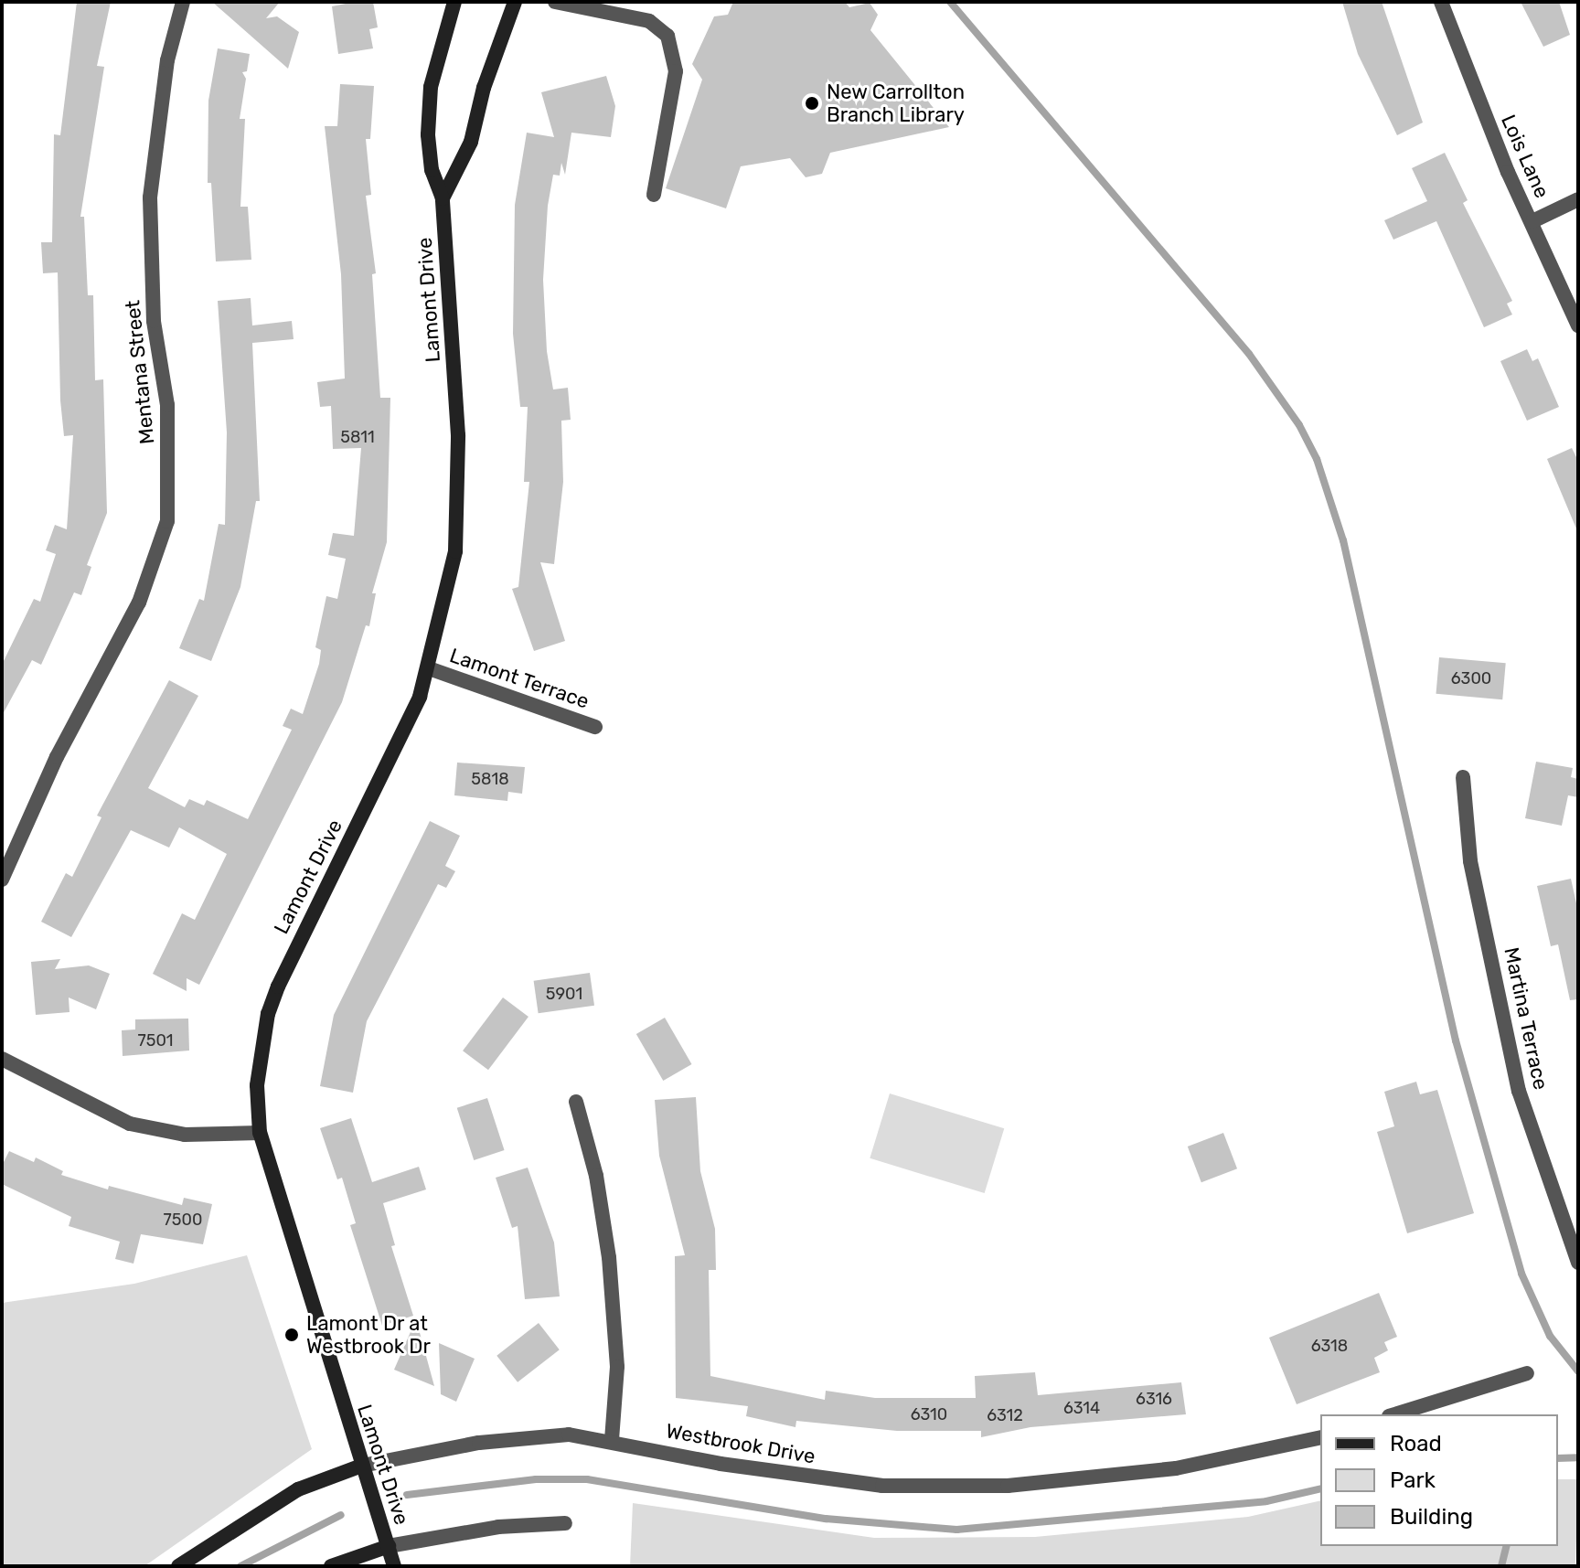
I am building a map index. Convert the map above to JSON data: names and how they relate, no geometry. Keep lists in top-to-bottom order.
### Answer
{
  "streets": {
    "street": [
      "Lois Lane",
      "Lamont Drive",
      "Mentana Street",
      "Lamont Terrace",
      "Martina Terrace",
      "Westbrook Drive"
    ]
  },
  "crossings": [
    ["Lamont Drive", "Lamont Terrace"],
    ["Lamont Drive", "Westbrook Drive"]
  ],
  "places": ["New Carrollton Branch Library", "Lamont Dr at Westbrook Dr"],
  "house_numbers": [
    "5811",
    "6300",
    "5818",
    "5901",
    "7501",
    "7500",
    "6318",
    "6316",
    "6314",
    "6310",
    "6312"
  ],
  "legend": ["Road", "Park", "Building"]
}
